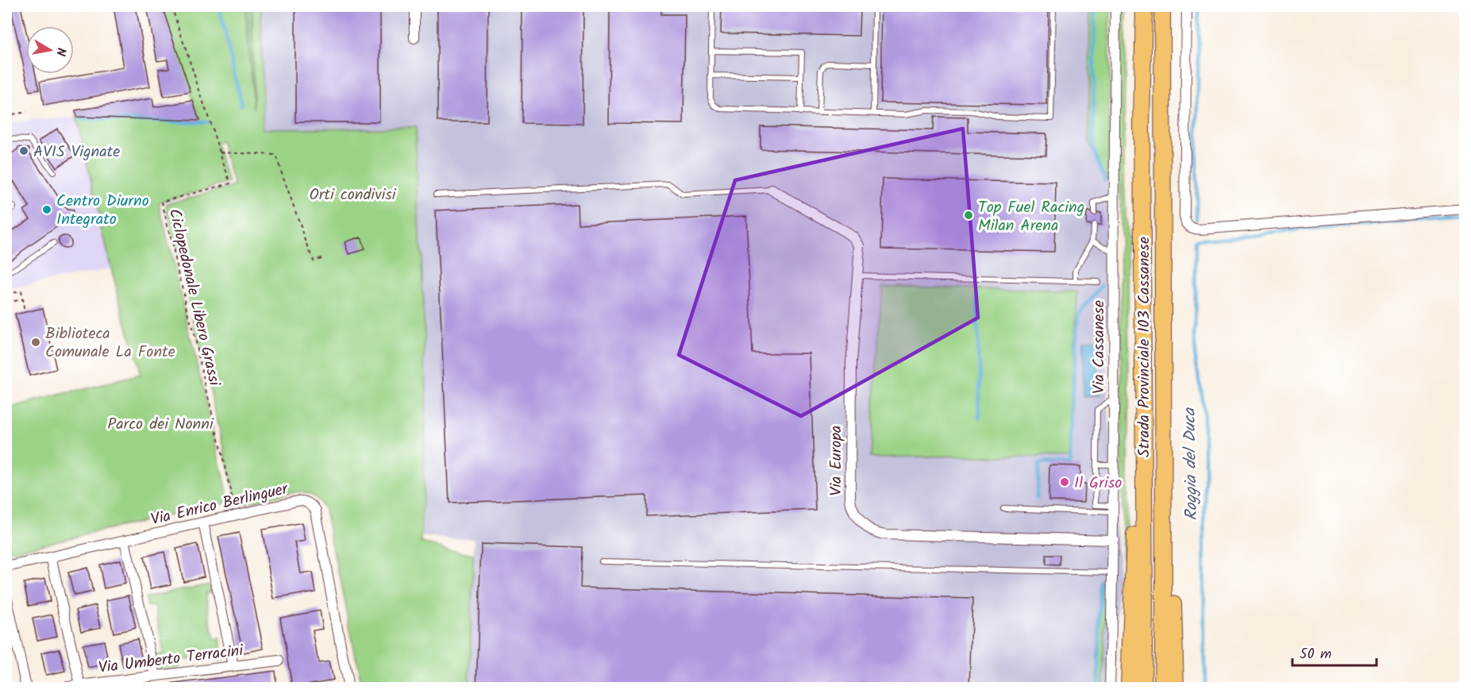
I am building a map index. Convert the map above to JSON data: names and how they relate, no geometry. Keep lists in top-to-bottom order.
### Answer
{
  "streets": {
    "highway": ["Strada Provinciale 103 Cassanese"],
    "street": [
      "Via Cassanese",
      "Via Europa",
      "Via Enrico Berlinguer",
      "Via Umberto Terracini"
    ],
    "path": ["Ciclopedonale Libero Grassi"]
  },
  "crossings": [
    ["Via Cassanese", "Via Europa"]
  ],
  "water": ["Roggia del Duca"],
  "parks": ["Orti condivisi", "Parco dei Nonni"],
  "places": [
    "AVIS Vignate",
    "Centro Diurno Integrato",
    "Top Fuel Racing Milan Arena",
    "Biblioteca Comunale La Fonte",
    "Il Griso"
  ],
  "scale_bar": "50 m",
  "north": "right"
}
